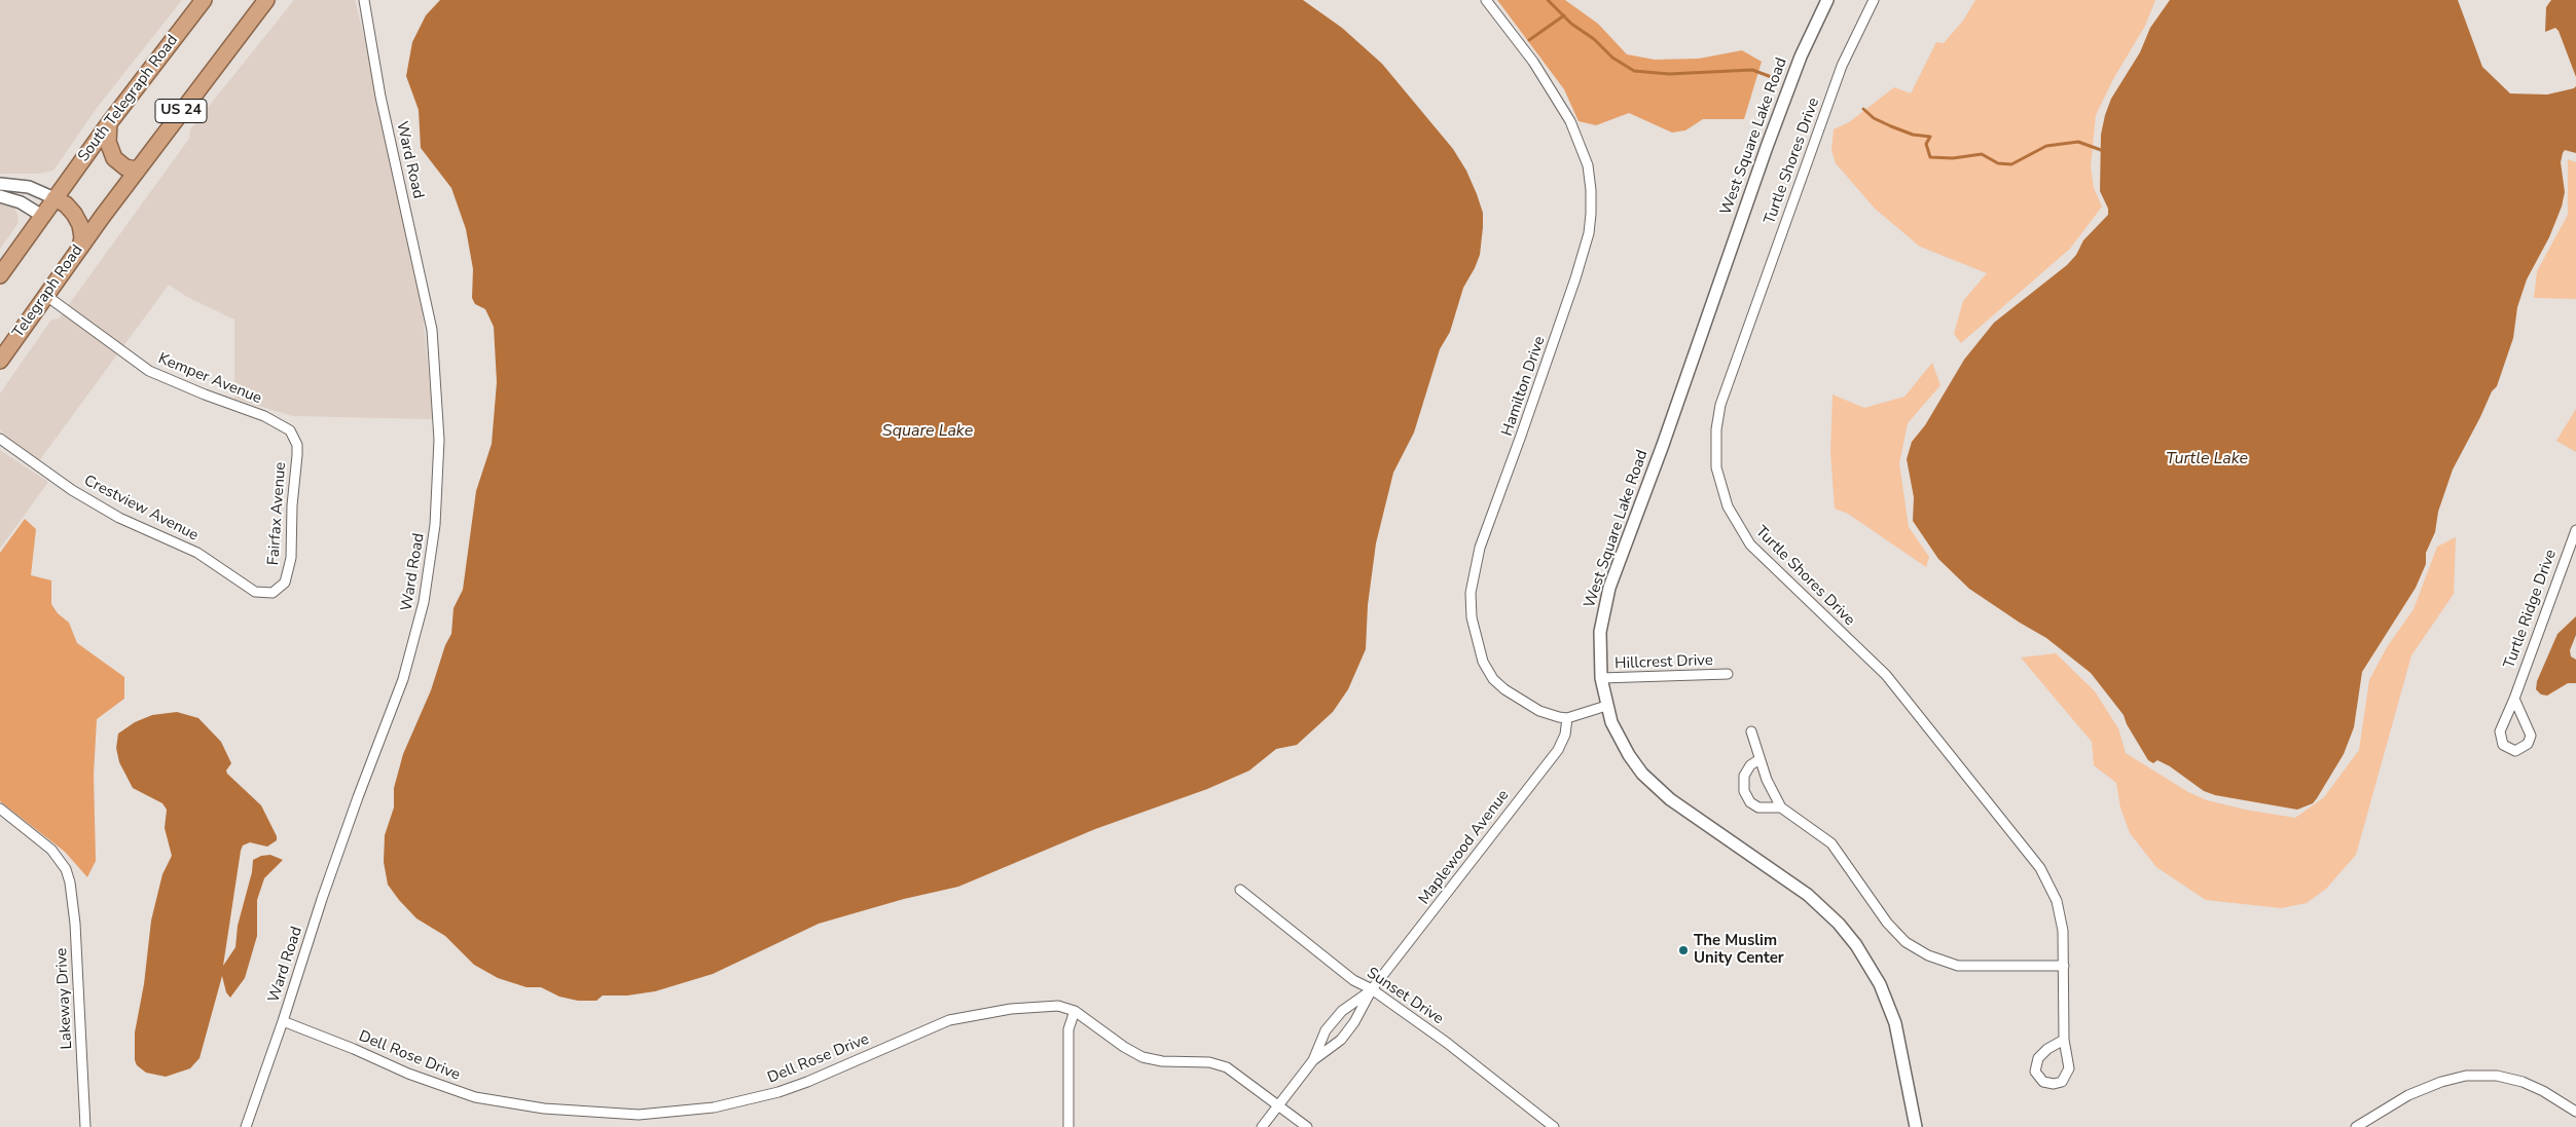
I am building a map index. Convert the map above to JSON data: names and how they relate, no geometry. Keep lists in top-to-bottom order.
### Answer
{
  "streets": {
    "highway": ["South Telegraph Road", "US 24", "Telegraph Road"],
    "street": [
      "West Square Lake Road",
      "Ward Road",
      "Turtle Shores Drive",
      "Kemper Avenue",
      "Hamilton Drive",
      "Crestview Avenue",
      "Fairfax Avenue",
      "Turtle Ridge Drive",
      "Hillcrest Drive",
      "Maplewood Avenue",
      "Sunset Drive",
      "Lakeway Drive",
      "Dell Rose Drive"
    ]
  },
  "crossings": [
    ["South Telegraph Road", "US 24"],
    ["US 24", "Telegraph Road"],
    ["West Square Lake Road", "Hillcrest Drive"],
    ["Ward Road", "Dell Rose Drive"],
    ["Telegraph Road", "Kemper Avenue"],
    ["Kemper Avenue", "Fairfax Avenue"],
    ["Hamilton Drive", "Maplewood Avenue"],
    ["Crestview Avenue", "Fairfax Avenue"],
    ["Maplewood Avenue", "Sunset Drive"],
    ["Maplewood Avenue", "Dell Rose Drive"]
  ],
  "water": ["Square Lake", "Turtle Lake"],
  "places": ["The Muslim Unity Center"]
}
